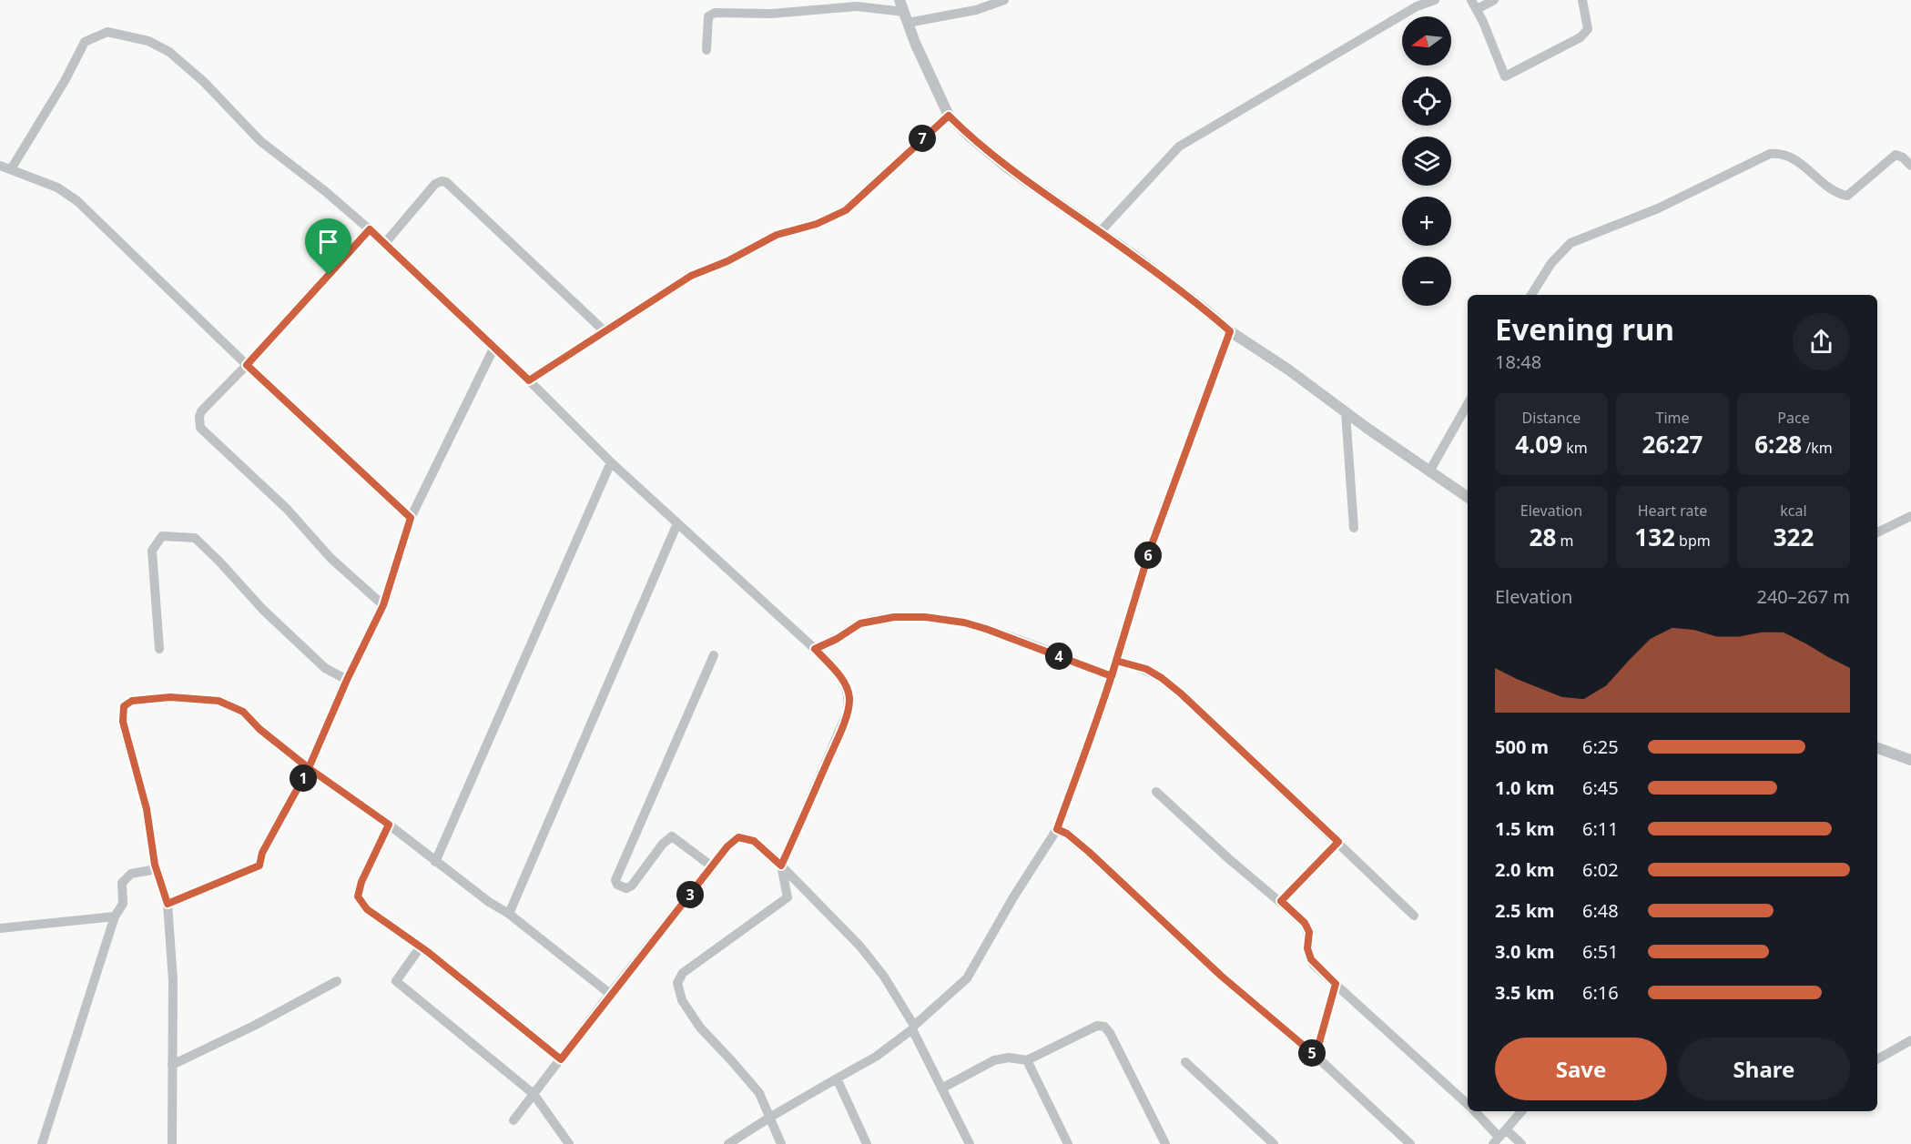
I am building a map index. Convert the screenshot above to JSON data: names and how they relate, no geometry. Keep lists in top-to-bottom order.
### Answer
{
  "north": "left",
  "page": {
    "map_buttons": ["+", "−"],
    "pins": [
      "7",
      "6",
      "4",
      "1",
      "3",
      "5"
    ],
    "heading": ["Evening run", "18:48"],
    "stats": [
      ["Distance", "4.09 km"],
      ["Time", "26:27"],
      ["Pace", "6:28 /km"],
      ["Elevation", "28 m"],
      ["Heart rate", "132 bpm"],
      ["kcal", "322"]
    ],
    "chart": ["Elevation", "240–267 m"],
    "list": [
      {
        "name": "500 m",
        "note": "6:25"
      },
      {
        "name": "1.0 km",
        "note": "6:45"
      },
      {
        "name": "1.5 km",
        "note": "6:11"
      },
      {
        "name": "2.0 km",
        "note": "6:02"
      },
      {
        "name": "2.5 km",
        "note": "6:48"
      },
      {
        "name": "3.0 km",
        "note": "6:51"
      },
      {
        "name": "3.5 km",
        "note": "6:16"
      }
    ],
    "buttons": ["Save", "Share"]
  }
}
